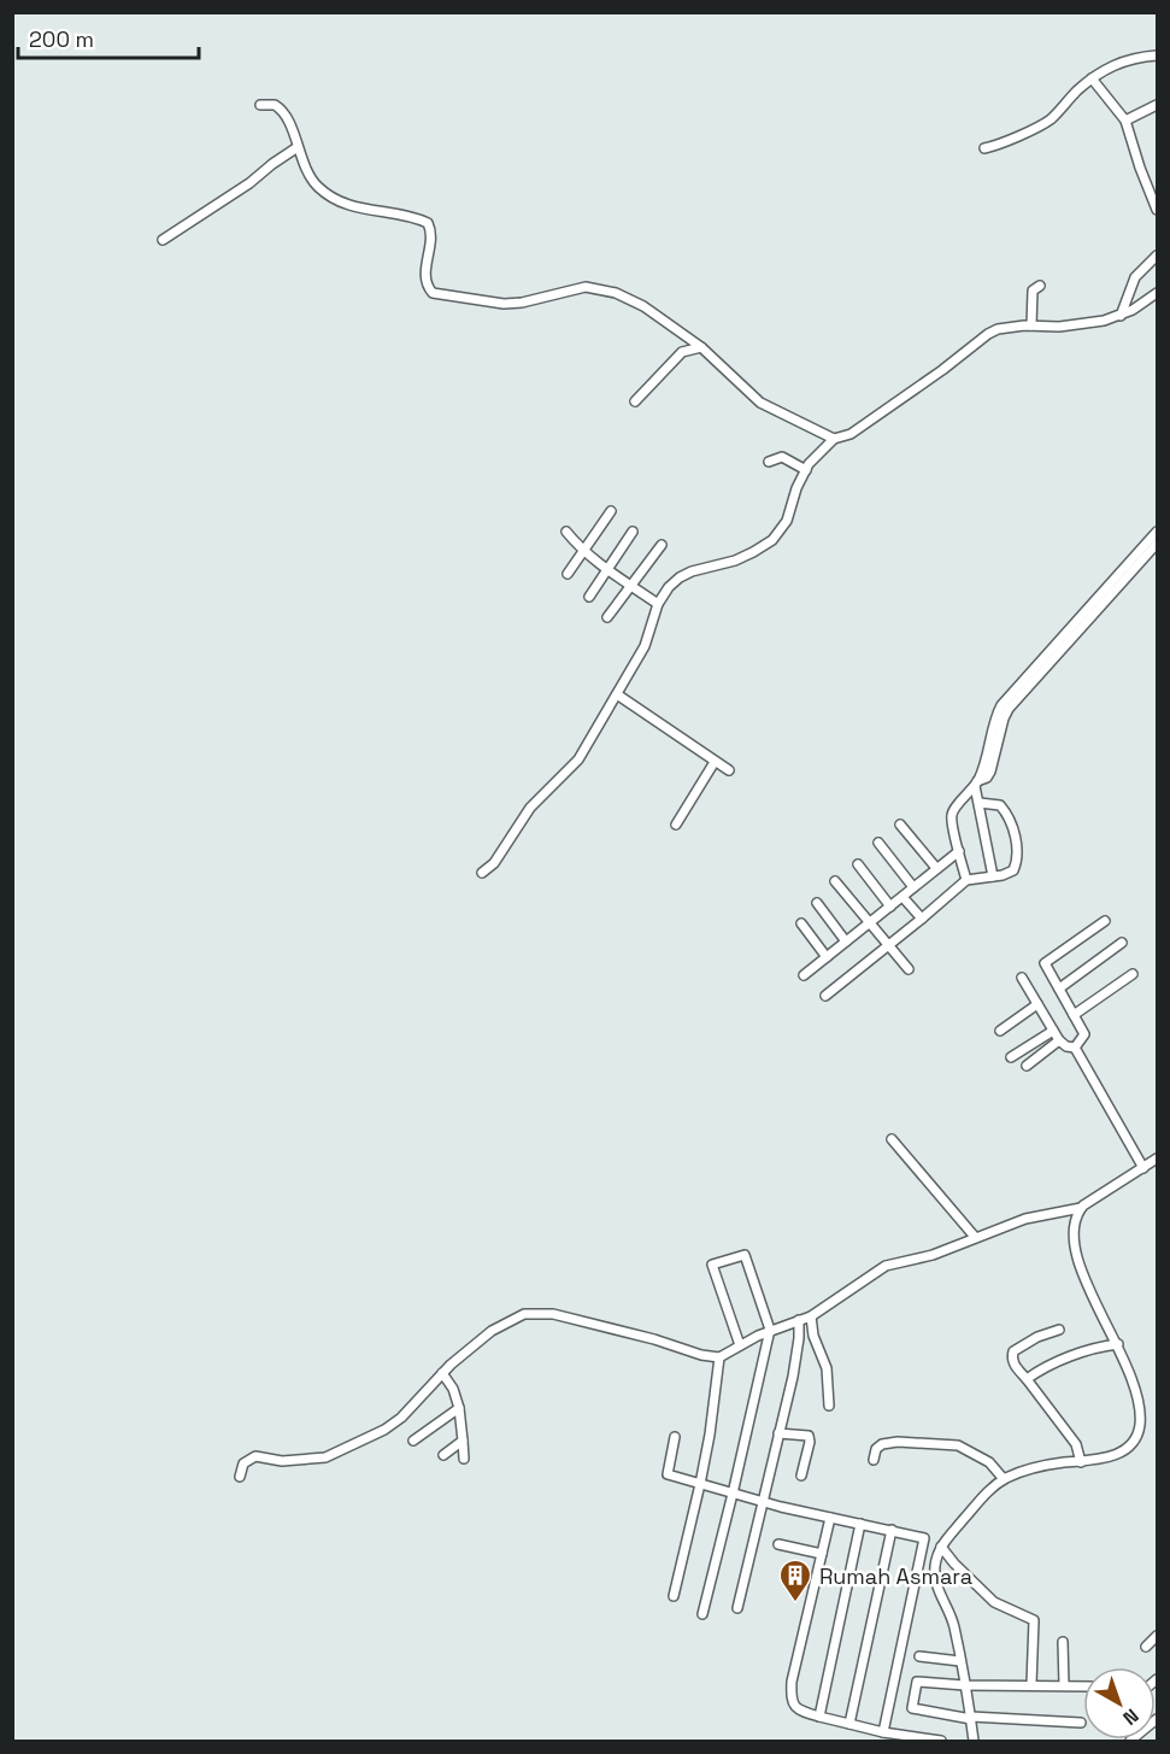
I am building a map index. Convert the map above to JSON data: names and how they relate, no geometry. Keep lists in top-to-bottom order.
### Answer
{
  "places": {
    "building": ["Rumah Asmara"]
  },
  "scale_bar": "200 m",
  "north": "bottom right"
}
